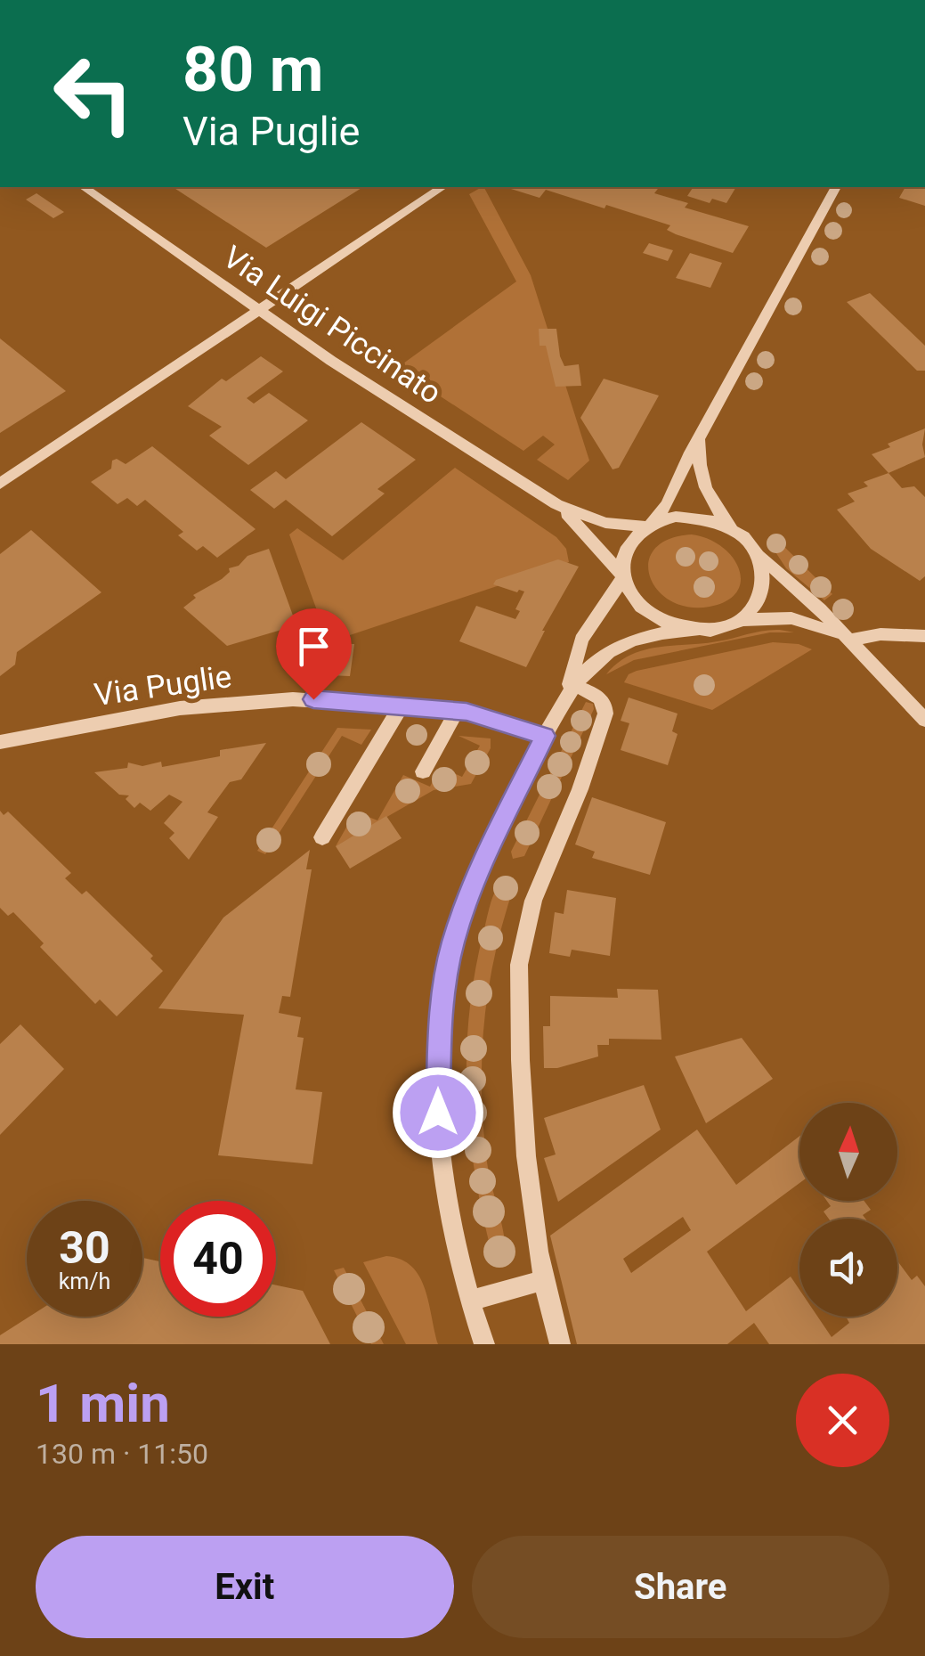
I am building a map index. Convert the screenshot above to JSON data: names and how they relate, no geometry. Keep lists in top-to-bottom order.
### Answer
{
  "streets": {
    "street": ["Via Luigi Piccinato", "Via Puglie"]
  },
  "north": "top",
  "page": {
    "turn": ["80 m", "Via Puglie"],
    "speed": "30 km/h",
    "limit": "40",
    "heading": ["1 min", "130 m · 11:50"],
    "buttons": ["Exit", "Share"]
  }
}
